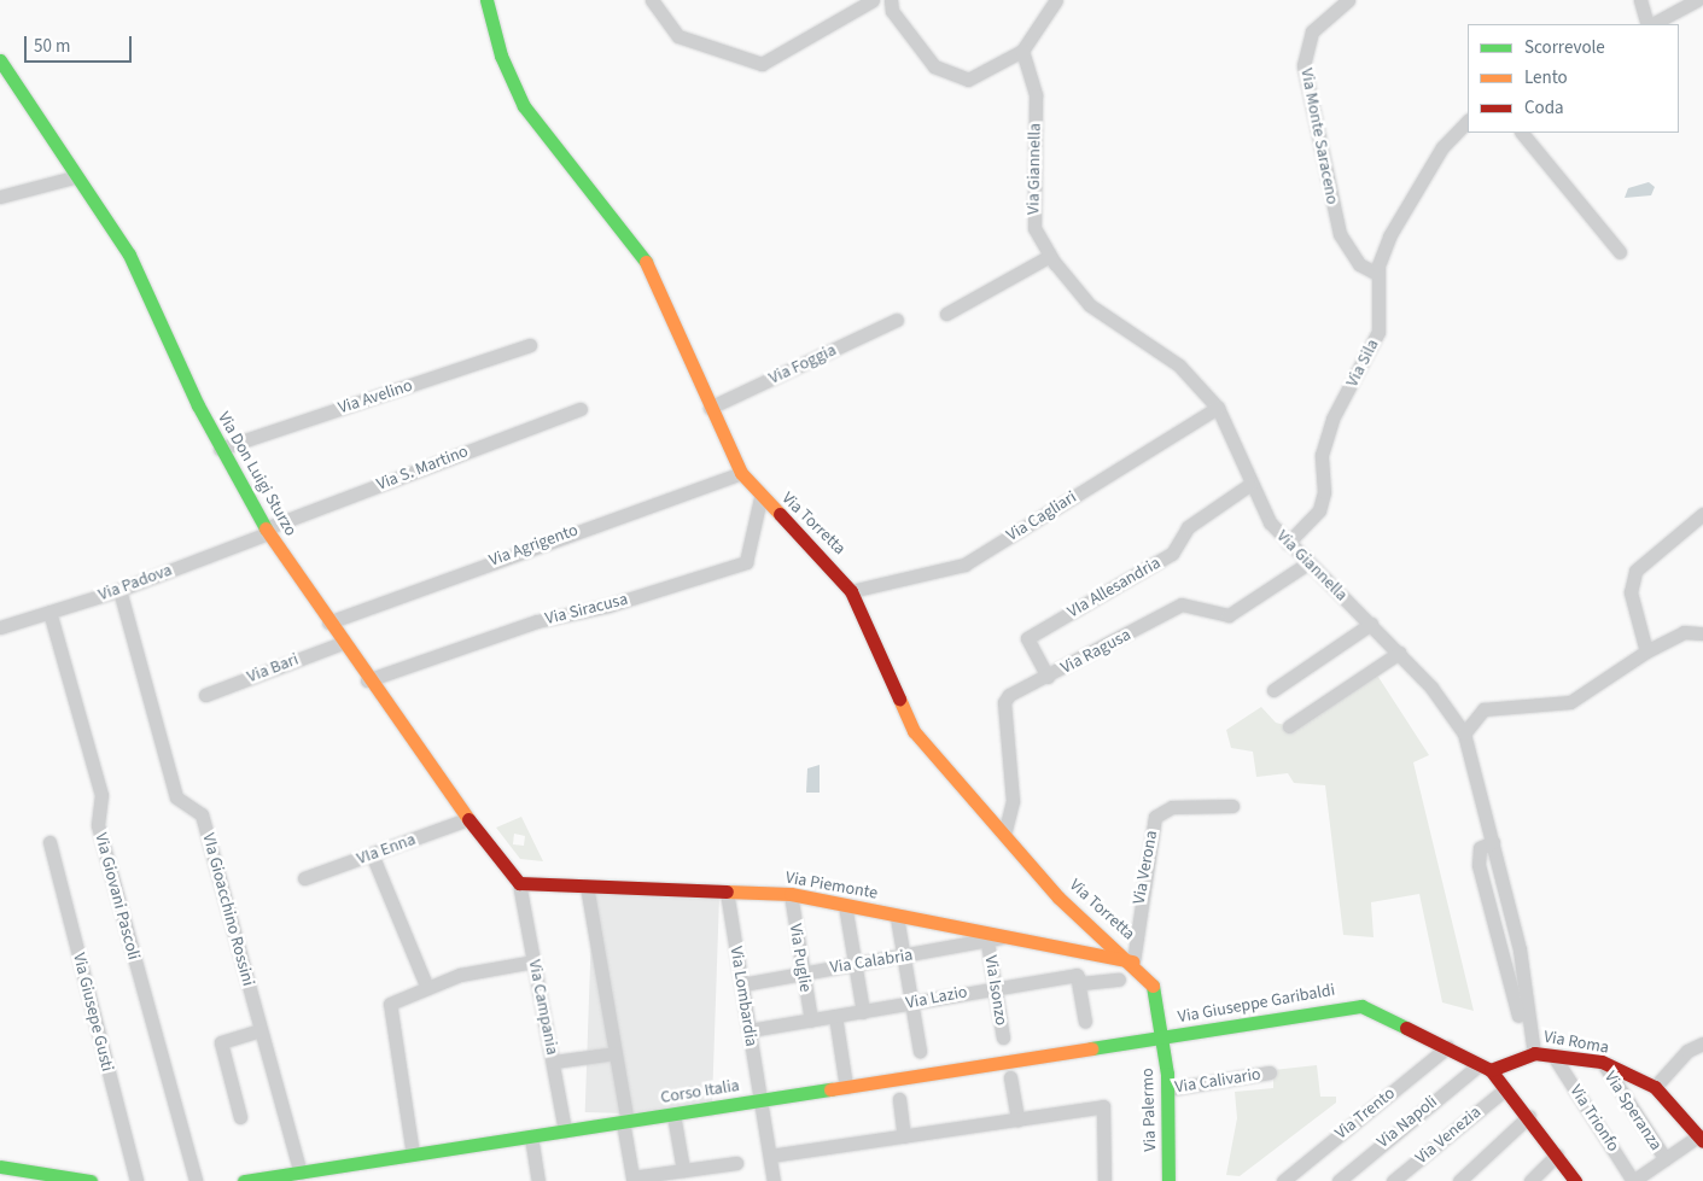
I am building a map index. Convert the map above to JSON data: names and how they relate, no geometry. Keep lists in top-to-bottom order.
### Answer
{
  "streets": {
    "street": [
      "Via Monte Saraceno",
      "Via Giannella",
      "Via Sila",
      "Via Foggia",
      "Via Avelino",
      "Via S. Martino",
      "Via Don Luigi Sturzo",
      "Via Cagliari",
      "Via Torretta",
      "Via Agrigento",
      "Via Padova",
      "VIa Allesandria",
      "Via Siracusa",
      "Via Ragusa",
      "Via Bari",
      "VIa Enna",
      "Via Verona",
      "Via Piemonte",
      "Via Giovani Pascoli",
      "VIa Gioacchino Rossini",
      "Via Puglie",
      "Via Calabria",
      "Via Isonzo",
      "Via Lombardia",
      "Via Lazio",
      "Via Giuseppe Garibaldi",
      "Via Campania",
      "Via Giusepe Gusti",
      "Via Roma",
      "Via Calivario",
      "Corso Italia",
      "Via Palermo",
      "Via Speranza",
      "Via Trento",
      "Via Trionfo",
      "Via Napoli",
      "Via Venezia"
    ]
  },
  "crossings": [
    ["Via Monte Saraceno", "Via Sila"],
    ["Via Giannella", "Via Sila"],
    ["Via Giannella", "Via Cagliari"],
    ["Via Giannella", "VIa Allesandria"],
    ["Via Giannella", "Via Ragusa"],
    ["Via Giannella", "Via Roma"],
    ["Via Foggia", "Via Torretta"],
    ["Via Avelino", "Via Don Luigi Sturzo"],
    ["Via S. Martino", "Via Don Luigi Sturzo"],
    ["Via S. Martino", "Via Padova"],
    ["Via Don Luigi Sturzo", "Via Agrigento"],
    ["Via Don Luigi Sturzo", "Via Padova"],
    ["Via Don Luigi Sturzo", "Via Siracusa"],
    ["Via Don Luigi Sturzo", "Via Bari"],
    ["Via Don Luigi Sturzo", "VIa Enna"],
    ["Via Don Luigi Sturzo", "Via Piemonte"],
    ["Via Don Luigi Sturzo", "Via Campania"],
    ["Via Cagliari", "Via Torretta"],
    ["Via Torretta", "Via Agrigento"],
    ["Via Torretta", "Via Siracusa"],
    ["Via Torretta", "Via Ragusa"],
    ["Via Torretta", "Via Verona"],
    ["Via Torretta", "Via Piemonte"],
    ["Via Torretta", "Via Giuseppe Garibaldi"],
    ["Via Torretta", "Corso Italia"],
    ["Via Torretta", "Via Palermo"],
    ["Via Padova", "Via Giovani Pascoli"],
    ["Via Padova", "VIa Gioacchino Rossini"],
    ["VIa Allesandria", "Via Ragusa"],
    ["Via Verona", "Via Piemonte"],
    ["Via Piemonte", "Via Puglie"],
    ["Via Piemonte", "Via Calabria"],
    ["Via Piemonte", "Via Isonzo"],
    ["Via Piemonte", "Via Lombardia"],
    ["Via Piemonte", "Via Campania"],
    ["VIa Gioacchino Rossini", "Corso Italia"],
    ["Via Puglie", "Via Calabria"],
    ["Via Puglie", "Via Lazio"],
    ["Via Calabria", "Via Isonzo"],
    ["Via Calabria", "Via Lombardia"],
    ["Via Isonzo", "Via Lazio"],
    ["Via Lombardia", "Via Lazio"],
    ["Via Lombardia", "Corso Italia"],
    ["Via Giuseppe Garibaldi", "Via Roma"],
    ["Via Giuseppe Garibaldi", "Corso Italia"],
    ["Via Giuseppe Garibaldi", "Via Palermo"],
    ["Via Giuseppe Garibaldi", "Via Trento"],
    ["Via Giuseppe Garibaldi", "Via Napoli"],
    ["Via Giuseppe Garibaldi", "Via Venezia"],
    ["Via Campania", "Corso Italia"],
    ["Via Roma", "Via Speranza"],
    ["Via Roma", "Via Trionfo"],
    ["Via Roma", "Via Napoli"],
    ["Via Calivario", "Via Palermo"],
    ["Corso Italia", "Via Palermo"]
  ],
  "legend": ["Scorrevole", "Lento", "Coda"],
  "scale_bar": "50 m"
}
